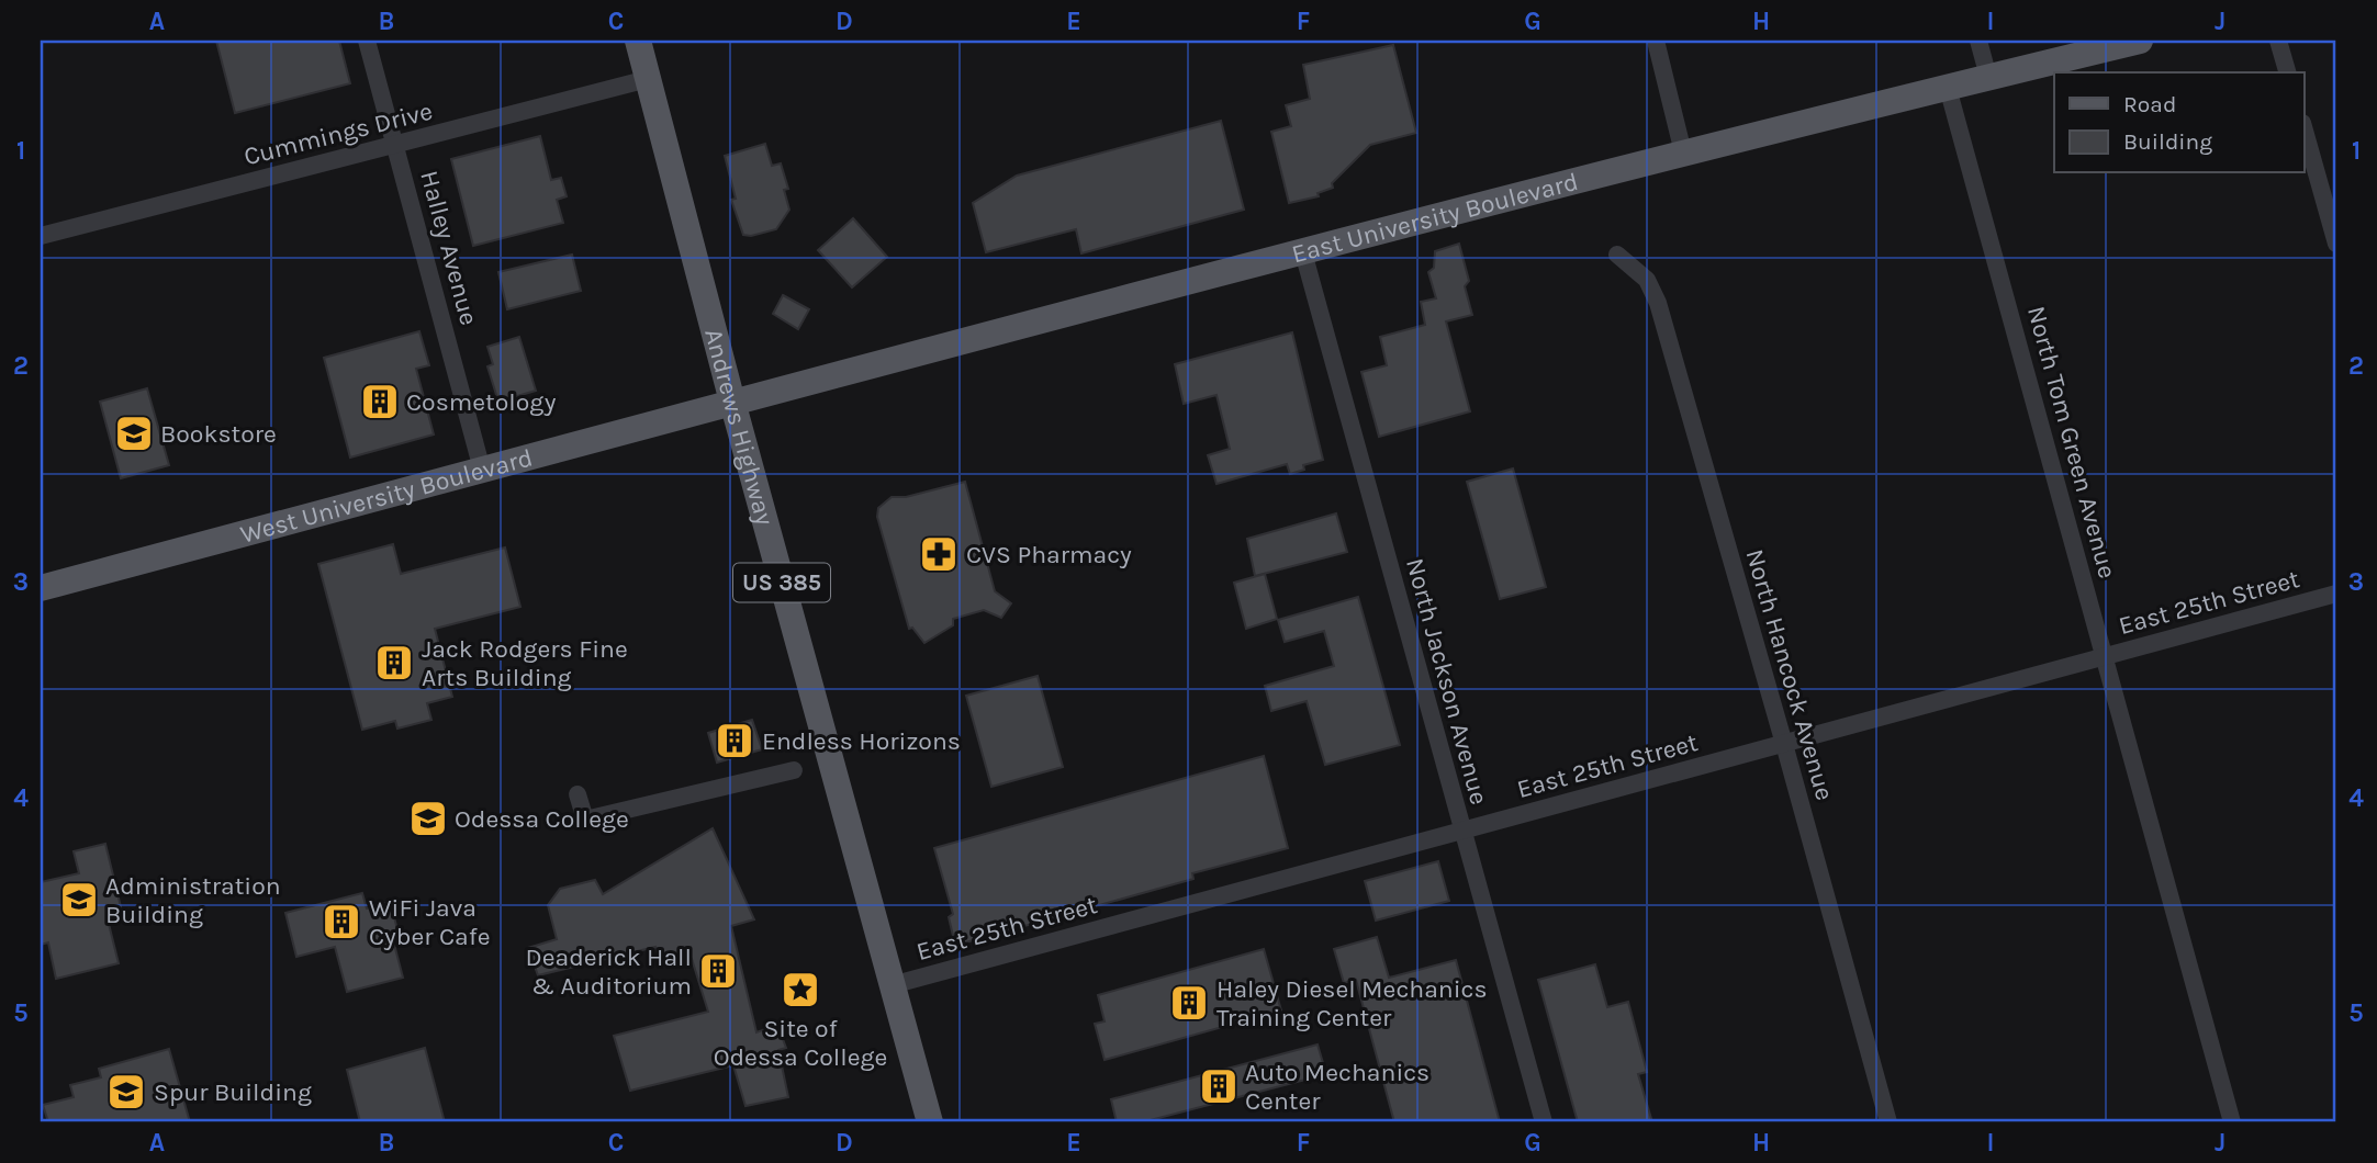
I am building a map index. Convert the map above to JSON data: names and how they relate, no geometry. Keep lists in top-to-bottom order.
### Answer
{
  "streets": {
    "main road": [
      "East University Boulevard",
      "Andrews Highway",
      "West University Boulevard",
      "US 385"
    ],
    "street": [
      "Cummings Drive",
      "Halley Avenue",
      "North Tom Green Avenue",
      "East 25th Street",
      "North Hancock Avenue",
      "North Jackson Avenue"
    ]
  },
  "crossings": [
    ["Cummings Drive", "Halley Avenue"],
    ["Cummings Drive", "Andrews Highway"],
    ["East University Boulevard", "Andrews Highway"],
    ["East University Boulevard", "North Tom Green Avenue"],
    ["East University Boulevard", "West University Boulevard"],
    ["East University Boulevard", "North Jackson Avenue"],
    ["Halley Avenue", "West University Boulevard"],
    ["Andrews Highway", "West University Boulevard"],
    ["Andrews Highway", "East 25th Street"],
    ["North Tom Green Avenue", "East 25th Street"],
    ["East 25th Street", "North Hancock Avenue"],
    ["East 25th Street", "North Jackson Avenue"]
  ],
  "places": {
    "building": [
      "Cosmetology",
      "Jack Rodgers Fine Arts Building",
      "Endless Horizons",
      "WiFi Java Cyber Cafe",
      "Deaderick Hall & Auditorium",
      "Haley Diesel Mechanics Training Center",
      "Auto Mechanics Center"
    ],
    "school or university": [
      "Bookstore",
      "Odessa College",
      "Administration Building",
      "Spur Building"
    ],
    "pharmacy": ["CVS Pharmacy"],
    "place": ["Site of Odessa College"]
  },
  "legend": ["Road", "Building"],
  "grid": {
    "columns": [
      "A",
      "B",
      "C",
      "D",
      "E",
      "F",
      "G",
      "H",
      "I",
      "J"
    ],
    "rows": [
      "1",
      "2",
      "3",
      "4",
      "5"
    ]
  }
}
